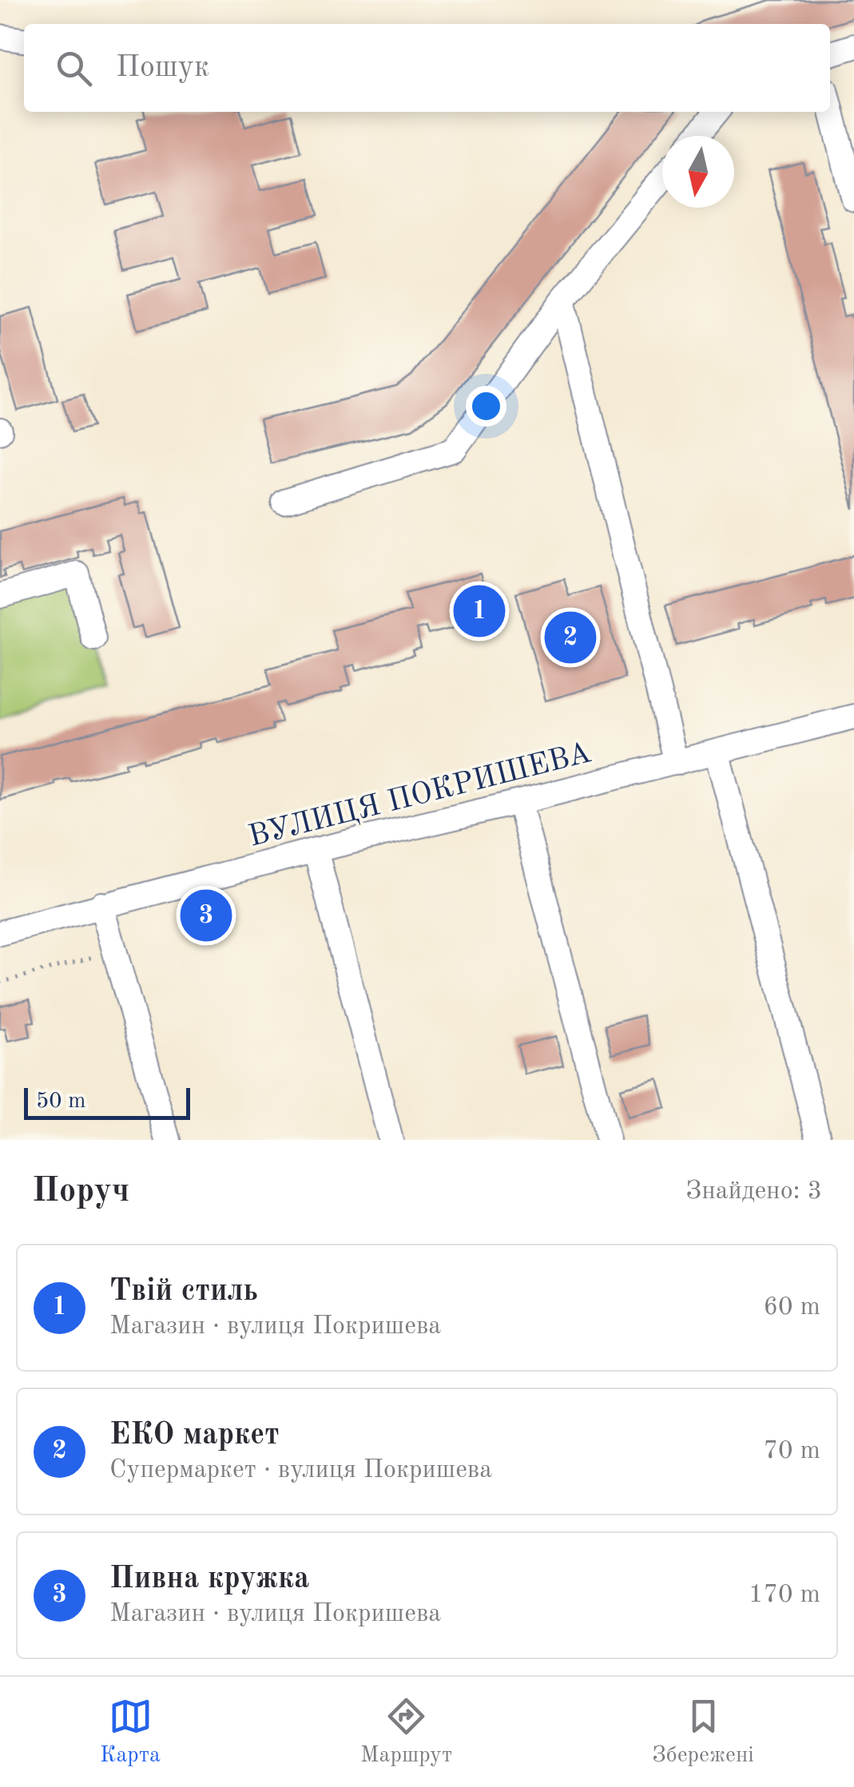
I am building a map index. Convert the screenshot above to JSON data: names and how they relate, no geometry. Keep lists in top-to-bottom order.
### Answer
{
  "streets": {
    "street": ["ВУЛИЦЯ ПОКРИШЕВА"]
  },
  "scale_bar": "50 m",
  "north": "bottom",
  "page": {
    "search": "Пошук",
    "pins": ["1", "2", "3"],
    "scale": "50 m",
    "heading": ["Поруч", "Знайдено: 3"],
    "list": [
      {
        "mark": "1",
        "name": "Твій стиль",
        "note": "Магазин · вулиця Покришева",
        "value": "60 m"
      },
      {
        "mark": "2",
        "name": "ЕКО маркет",
        "note": "Супермаркет · вулиця Покришева",
        "value": "70 m"
      },
      {
        "mark": "3",
        "name": "Пивна кружка",
        "note": "Магазин · вулиця Покришева",
        "value": "170 m"
      }
    ],
    "nav": ["Карта", "Маршрут", "Збережені"]
  }
}
